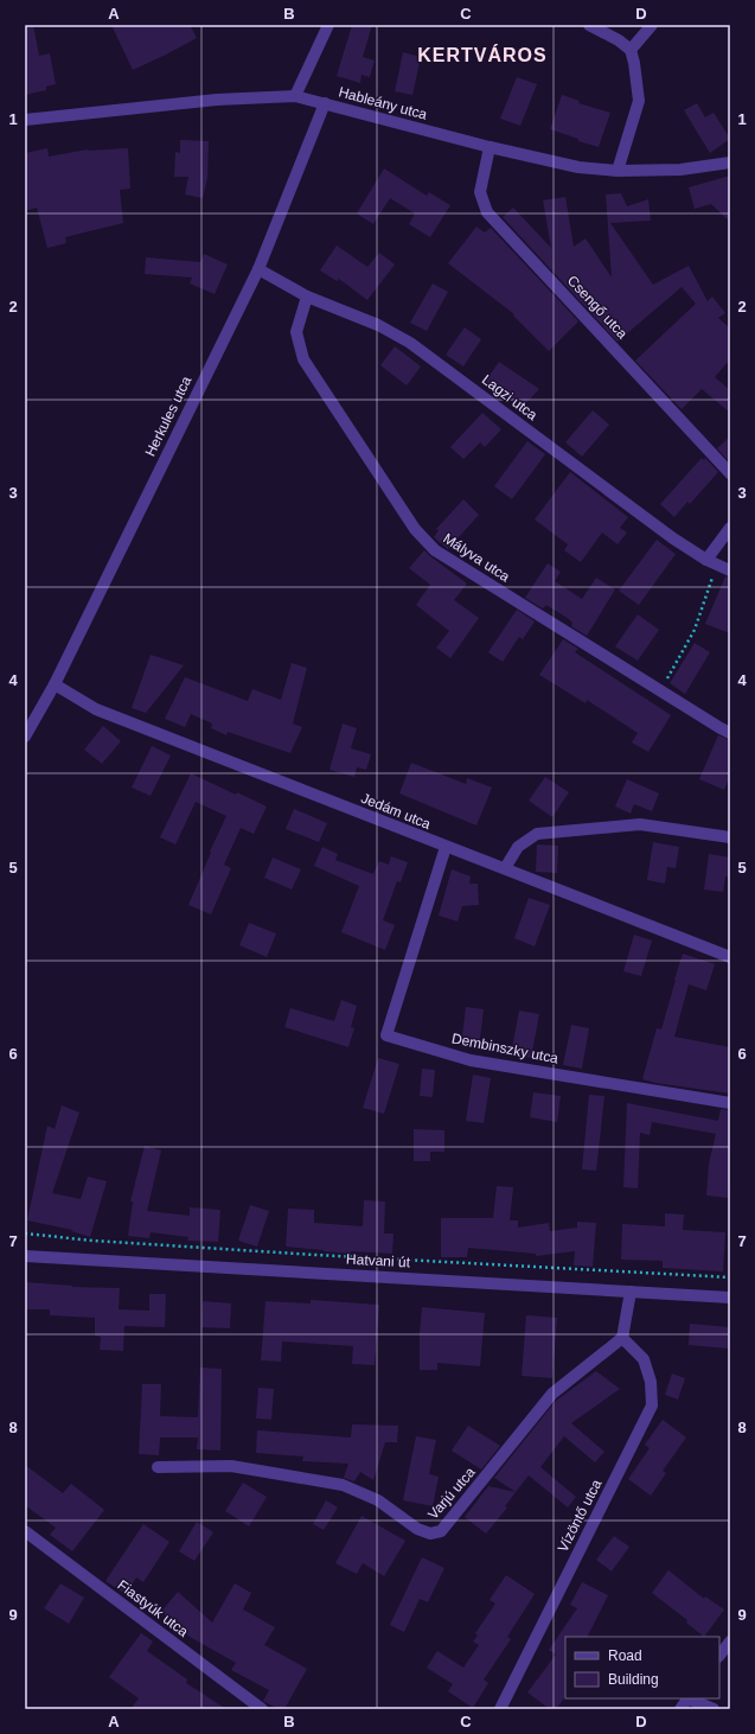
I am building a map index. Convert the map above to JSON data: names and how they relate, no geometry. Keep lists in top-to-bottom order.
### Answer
{
  "streets": {
    "street": [
      "Hableány utca",
      "Csengő utca",
      "Lagzi utca",
      "Herkules utca",
      "Mályva utca",
      "Jedám utca",
      "Dembinszky utca",
      "Hatvani út",
      "Varjú utca",
      "Vízöntő utca",
      "Fiastyúk utca"
    ]
  },
  "crossings": [
    ["Hableány utca", "Csengő utca"],
    ["Hableány utca", "Herkules utca"],
    ["Lagzi utca", "Herkules utca"],
    ["Lagzi utca", "Mályva utca"],
    ["Herkules utca", "Jedám utca"],
    ["Jedám utca", "Dembinszky utca"],
    ["Varjú utca", "Vízöntő utca"]
  ],
  "districts": ["KERTVÁROS"],
  "legend": ["Road", "Building"],
  "grid": {
    "columns": [
      "A",
      "B",
      "C",
      "D"
    ],
    "rows": [
      "1",
      "2",
      "3",
      "4",
      "5",
      "6",
      "7",
      "8",
      "9"
    ]
  }
}
